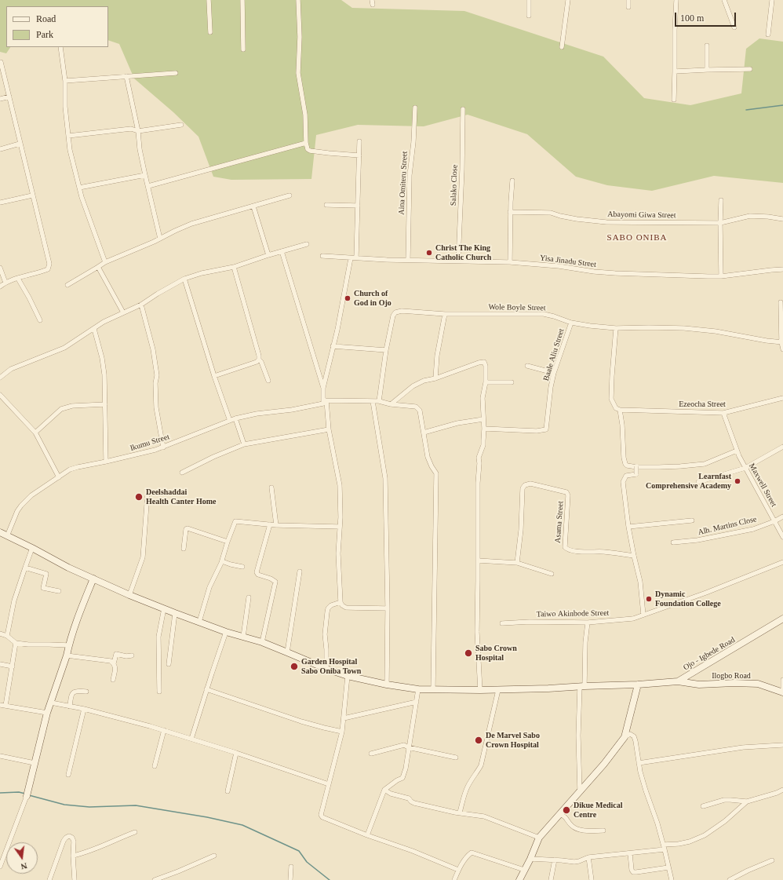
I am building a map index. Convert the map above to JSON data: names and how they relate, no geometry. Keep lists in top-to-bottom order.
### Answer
{
  "streets": {
    "main road": ["Ojo - Igbede Road", "Ilogbo Road"],
    "street": [
      "Aina Omiteru Street",
      "Salako Close",
      "Abayomi Giwa Street",
      "Yisa Jinadu Street",
      "Wole Boyle Street",
      "Baale Aliu Street",
      "Ezeocha Street",
      "Ikumu Street",
      "Maxwell Street",
      "Asama Street",
      "Alh. Martins Close",
      "Taiwo Akinbode Street"
    ]
  },
  "crossings": [
    ["Aina Omiteru Street", "Yisa Jinadu Street"],
    ["Salako Close", "Yisa Jinadu Street"],
    ["Wole Boyle Street", "Baale Aliu Street"],
    ["Wole Boyle Street", "Ikumu Street"],
    ["Ezeocha Street", "Maxwell Street"],
    ["Ikumu Street", "Ojo - Igbede Road"],
    ["Maxwell Street", "Alh. Martins Close"],
    ["Ojo - Igbede Road", "Ilogbo Road"]
  ],
  "districts": ["SABO ONIBA"],
  "places": [
    "Christ The King Catholic Church",
    "Church of God in Ojo",
    "Learnfast Comprehensive Academy",
    "Deelshaddai Health Canter Home",
    "Dynamic Foundation College",
    "Sabo Crown Hospital",
    "Garden Hospital Sabo Oniba Town",
    "De Marvel Sabo Crown Hospital",
    "Dikue Medical Centre"
  ],
  "legend": ["Road", "Park"],
  "scale_bar": "100 m",
  "north": "bottom"
}
